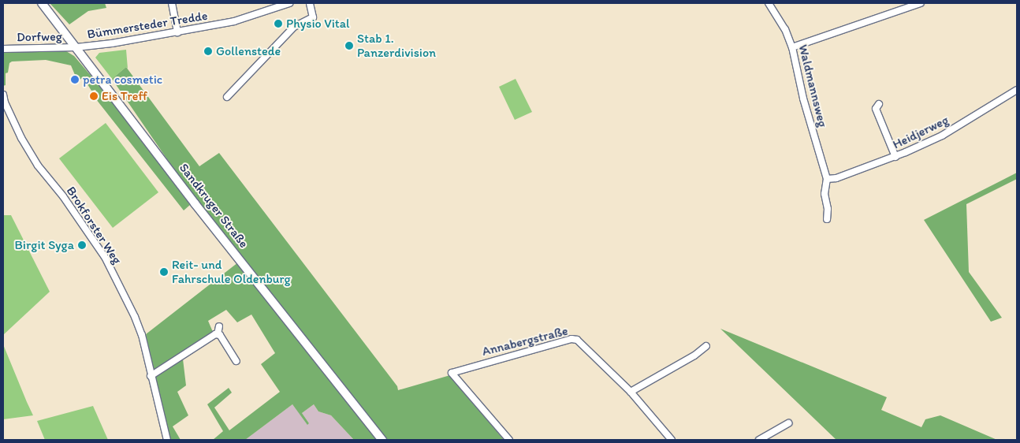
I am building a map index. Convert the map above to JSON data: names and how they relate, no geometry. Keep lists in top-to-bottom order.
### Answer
{
  "streets": {
    "street": [
      "Bümmersteder Tredde",
      "Dorfweg",
      "Waldmannsweg",
      "Heidjerweg",
      "Sandkruger Straße",
      "Brokforster Weg",
      "Annabergstraße"
    ]
  },
  "crossings": [
    ["Bümmersteder Tredde", "Dorfweg"],
    ["Bümmersteder Tredde", "Sandkruger Straße"],
    ["Dorfweg", "Sandkruger Straße"],
    ["Waldmannsweg", "Heidjerweg"]
  ],
  "places": [
    "Physio Vital",
    "Stab 1. Panzerdivision",
    "Gollenstede",
    "petra cosmetic",
    "Eis Treff",
    "Birgit Syga",
    "Reit- und Fahrschule Oldenburg"
  ]
}
